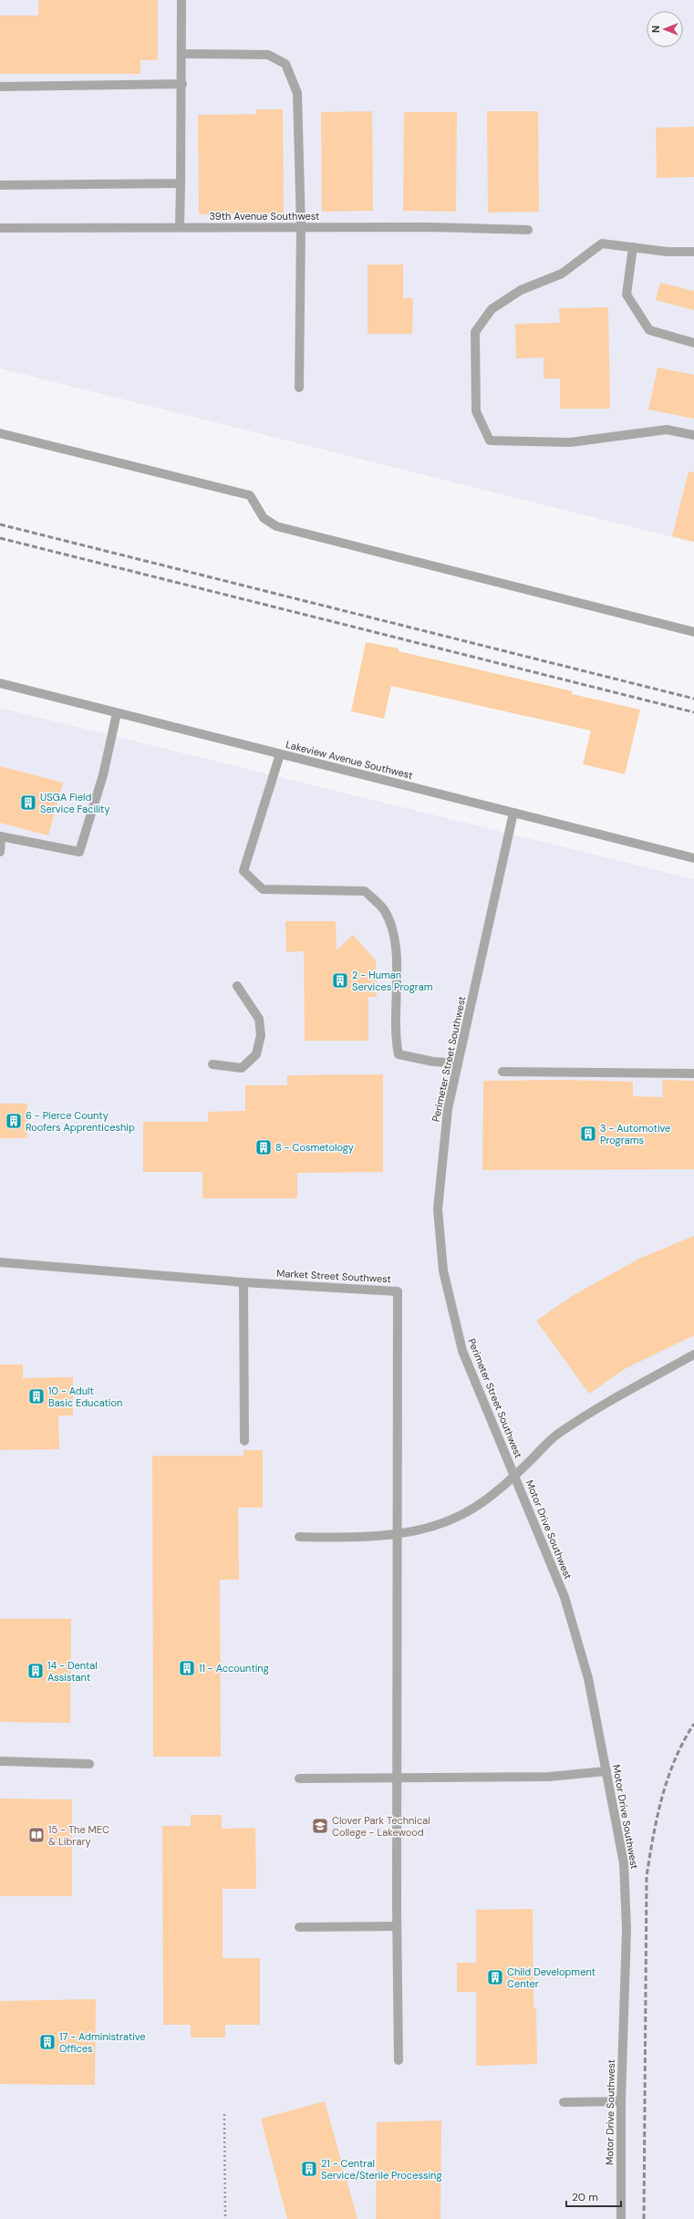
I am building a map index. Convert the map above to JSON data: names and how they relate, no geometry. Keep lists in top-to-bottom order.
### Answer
{
  "streets": {
    "street": [
      "39th Avenue Southwest",
      "Lakeview Avenue Southwest",
      "Perimeter Street Southwest",
      "Market Street Southwest",
      "Motor Drive Southwest"
    ]
  },
  "crossings": [
    ["Lakeview Avenue Southwest", "Perimeter Street Southwest"],
    ["Perimeter Street Southwest", "Motor Drive Southwest"]
  ],
  "places": {
    "building": [
      "USGA Field Service Facility",
      "2 - Human Services Program",
      "6 - Pierce County Roofers Apprenticeship",
      "3 - Automotive Programs",
      "8 - Cosmetology",
      "10 - Adult Basic Education",
      "11 - Accounting",
      "14 - Dental Assistant",
      "Child Development Center",
      "17 - Administrative Offices",
      "21 - Central Service/Sterile Processing"
    ],
    "school or university": ["Clover Park Technical College - Lakewood"],
    "library": ["15 - The MEC & Library"]
  },
  "scale_bar": "20 m",
  "north": "left"
}
